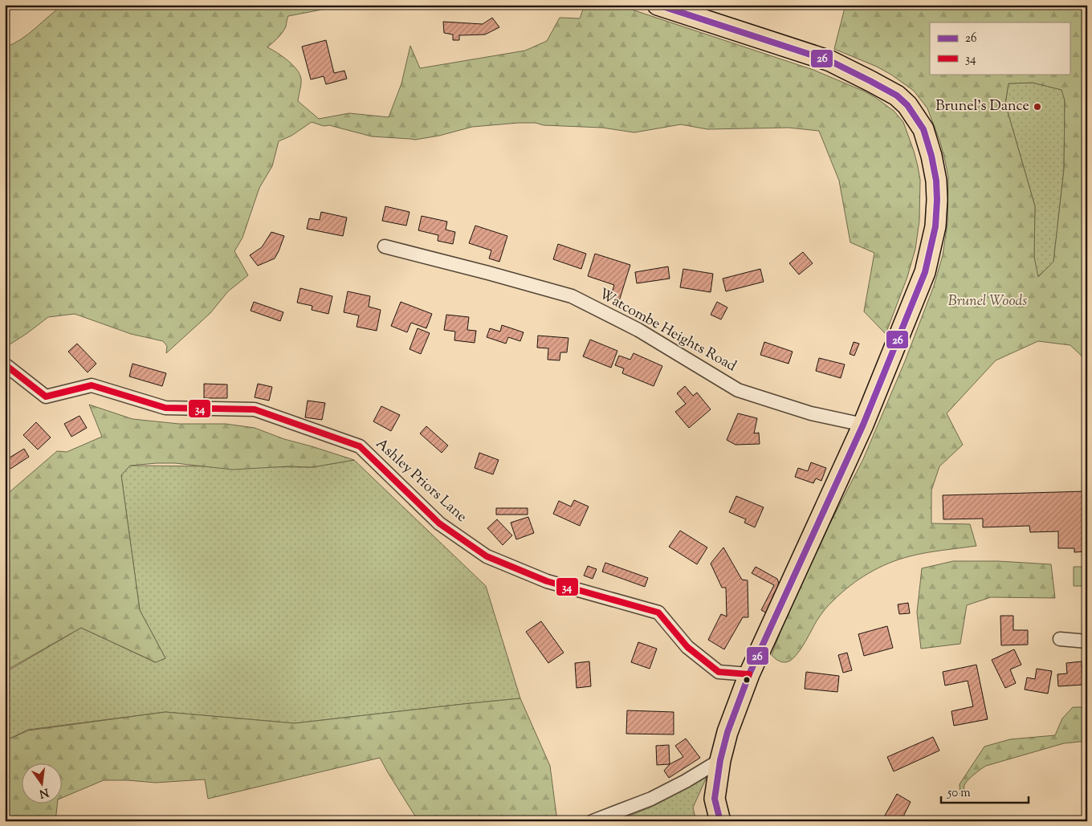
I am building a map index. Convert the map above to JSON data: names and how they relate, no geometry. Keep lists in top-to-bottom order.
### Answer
{
  "streets": {
    "street": ["Watcombe Heights Road", "Ashley Priors Lane"]
  },
  "parks": ["Brunel Woods"],
  "places": ["Brunel's Dance"],
  "lines": ["transit line 26", "transit line 34"],
  "legend": ["26", "34"],
  "scale_bar": "50 m",
  "north": "bottom"
}
